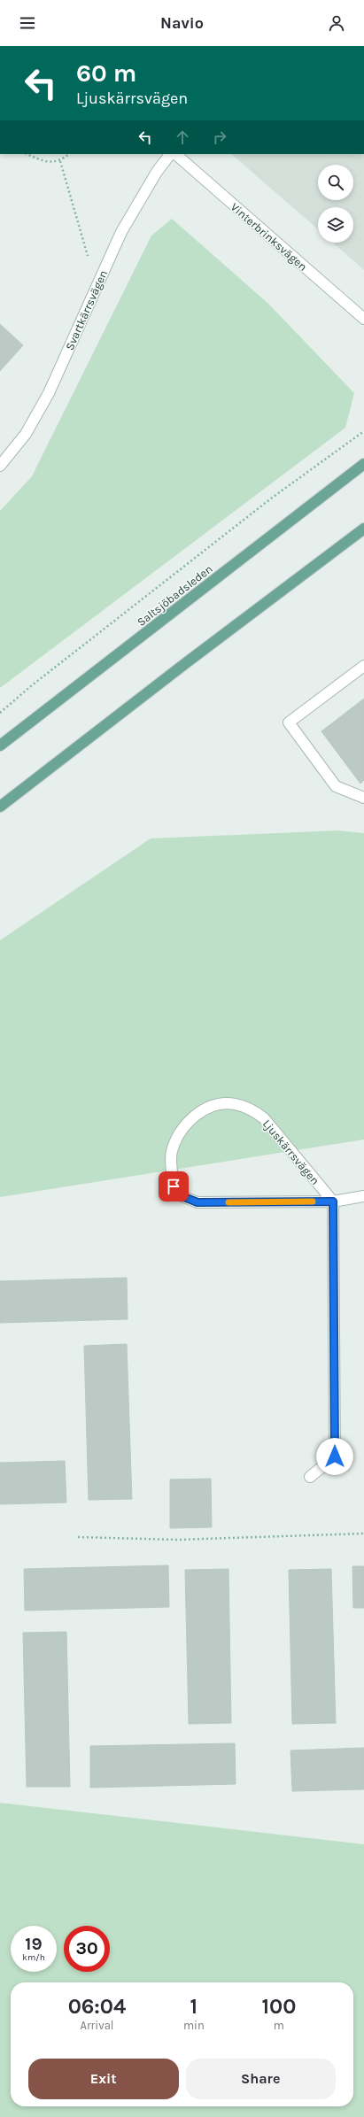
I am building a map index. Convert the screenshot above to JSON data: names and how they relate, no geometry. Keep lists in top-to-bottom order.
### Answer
{
  "streets": {
    "main road": ["Saltsjöbadsleden"],
    "street": ["Vinterbrinksvägen", "Svartkärrsvägen", "Ljuskärrsvägen"]
  },
  "page": {
    "header": "Navio",
    "turn": ["60 m", "Ljuskärrsvägen"],
    "speed": "19 km/h",
    "limit": "30",
    "eta": [
      "06:04",
      "Arrival",
      "1",
      "min",
      "100",
      "m"
    ],
    "buttons": ["Exit", "Share"]
  }
}
